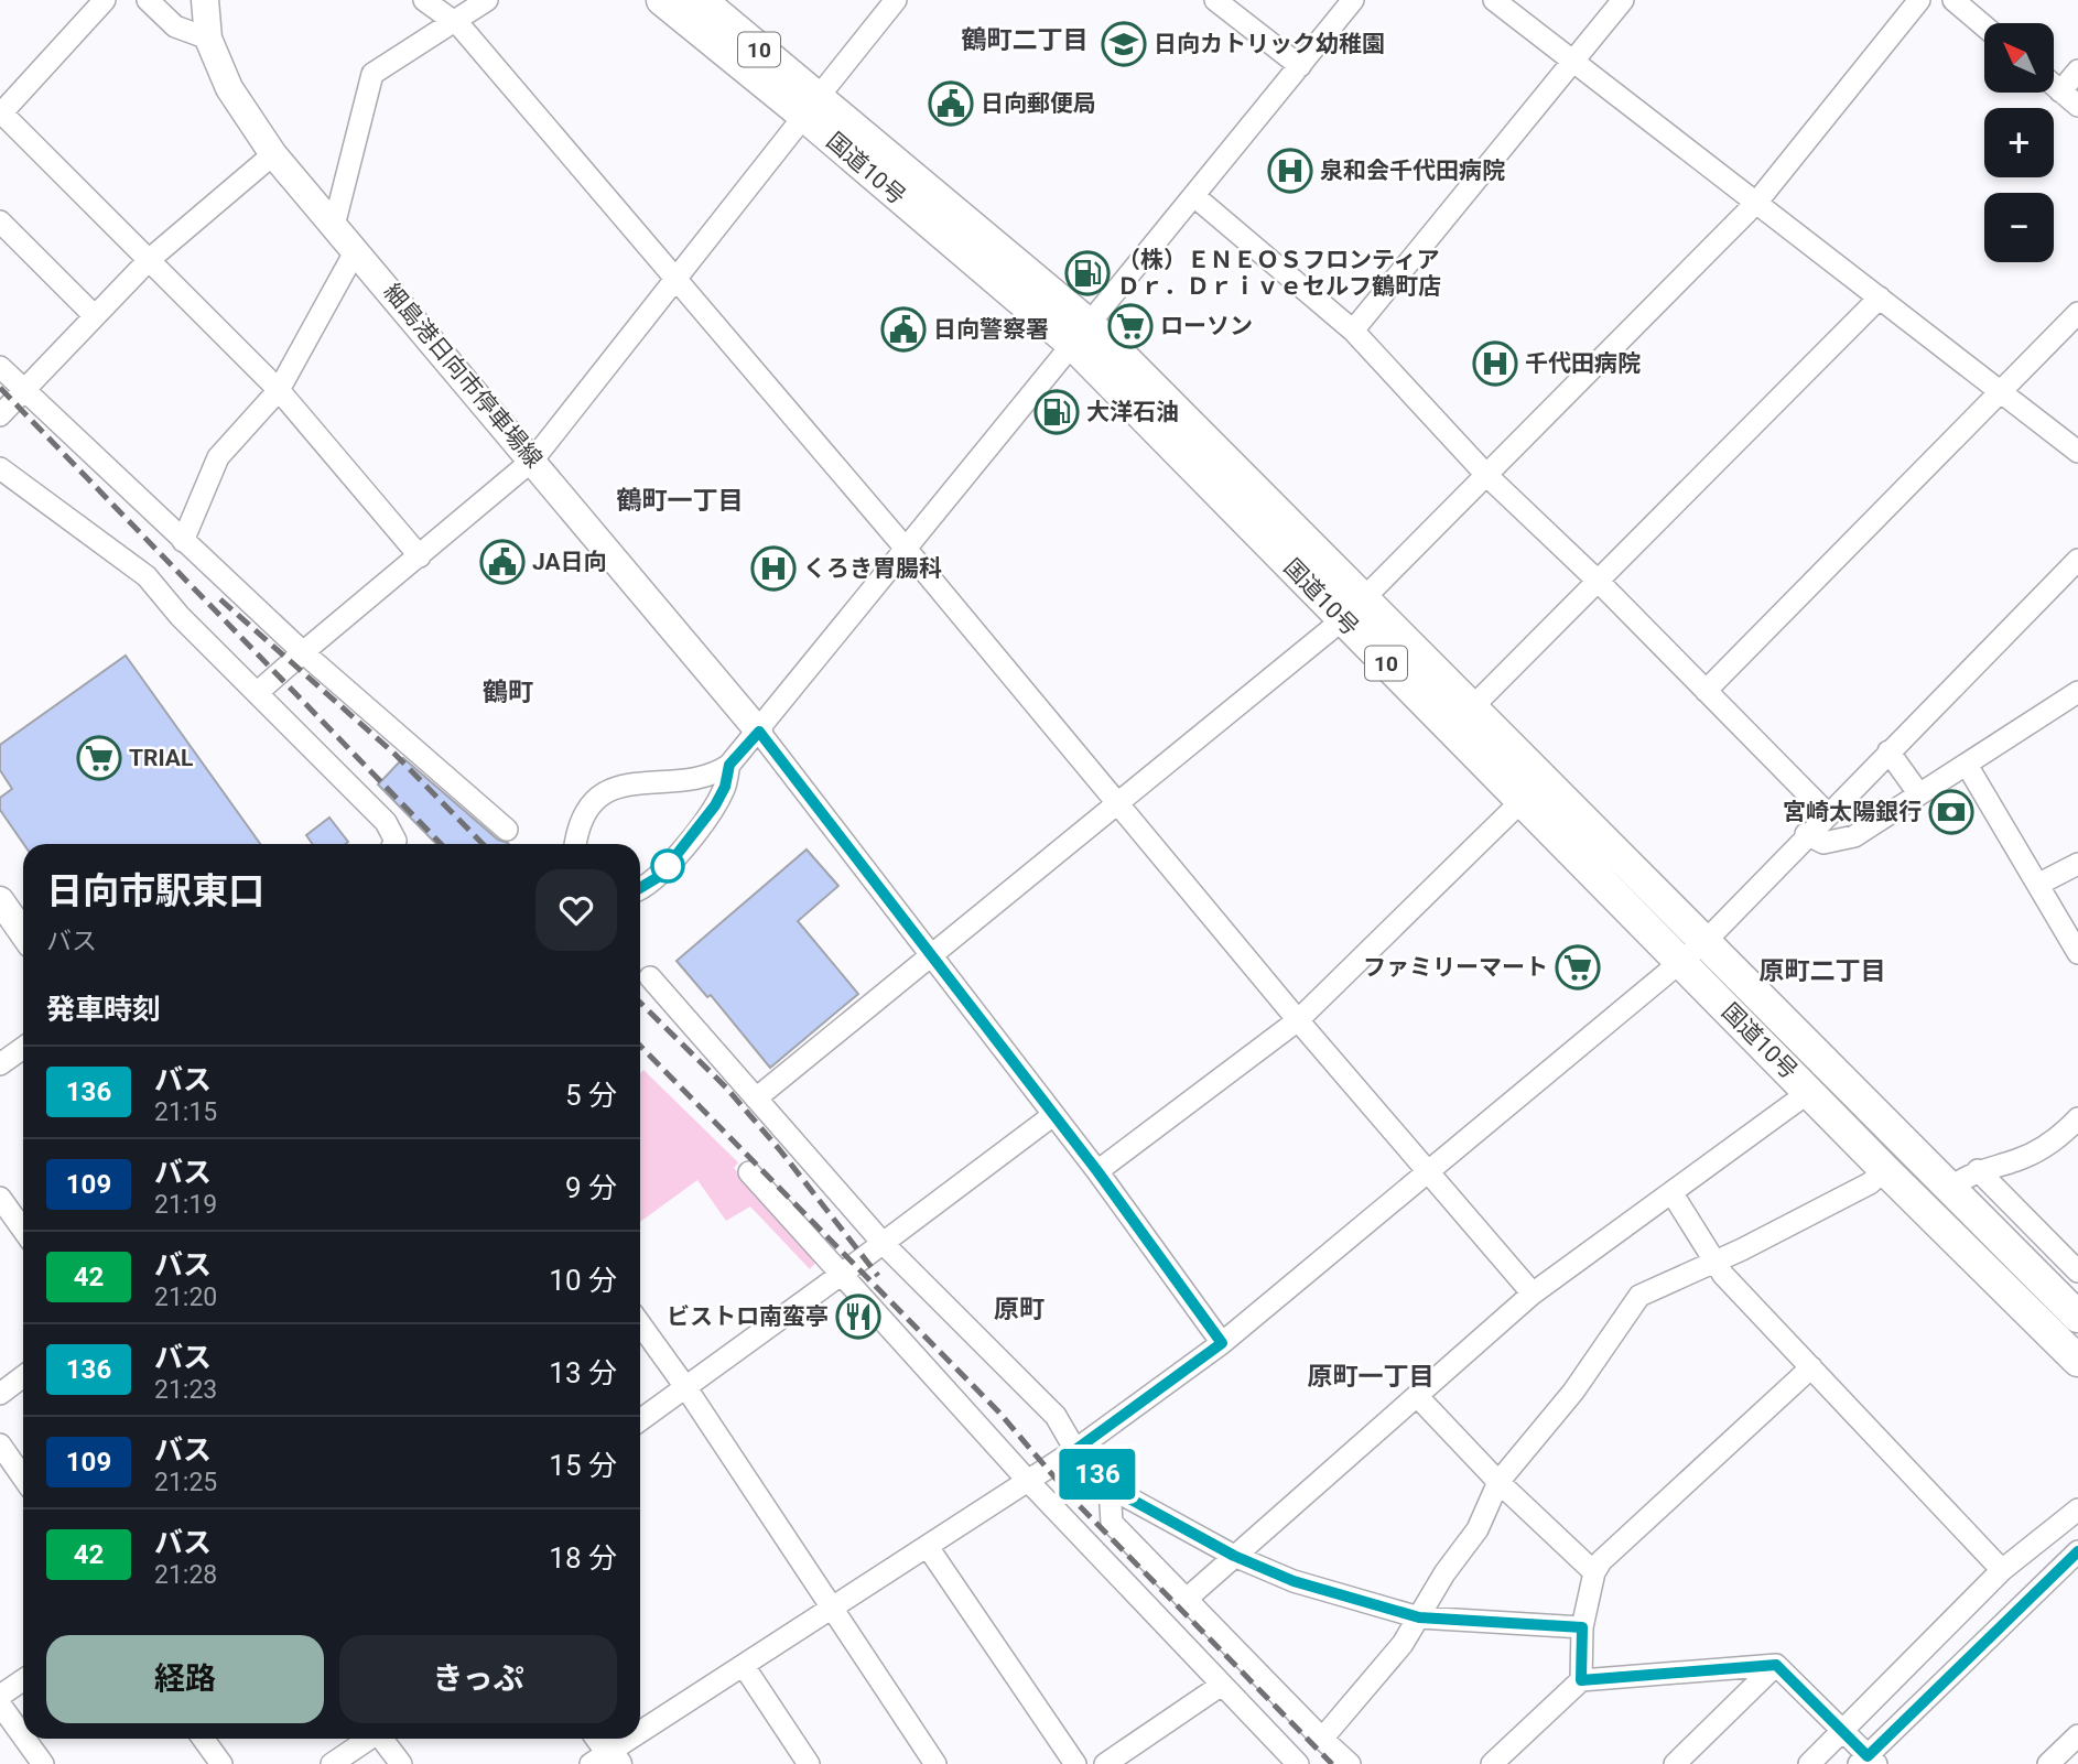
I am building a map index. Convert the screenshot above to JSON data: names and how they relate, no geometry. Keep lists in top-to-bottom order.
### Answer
{
  "streets": {
    "highway": ["10", "国道10号"],
    "main road": ["細島港日向市停車場線"]
  },
  "districts": [
    "鶴町二丁目",
    "鶴町一丁目",
    "鶴町",
    "原町二丁目",
    "原町",
    "原町一丁目"
  ],
  "places": {
    "school or university": ["日向カトリック幼稚園"],
    "public building": ["日向郵便局", "日向警察署", "JA日向"],
    "hospital": ["泉和会千代田病院", "千代田病院", "くろき胃腸科"],
    "fuel station": ["（株）ＥＮＥＯＳフロンティア Ｄｒ．Ｄｒｉｖｅセルフ鶴町店", "大洋石油"],
    "supermarket": ["ローソン", "TRIAL", "ファミリーマート"],
    "bank": ["宮崎太陽銀行"],
    "restaurant": ["ビストロ南蛮亭"]
  },
  "lines": ["bus line 136"],
  "north": "top left",
  "page": {
    "on_map": "136",
    "map_buttons": ["+", "−"],
    "heading": [
      ["日向市駅東口", "バス"],
      "発車時刻"
    ],
    "list": [
      {
        "mark": "136",
        "name": "バス",
        "note": "21:15",
        "value": "5 分"
      },
      {
        "mark": "109",
        "name": "バス",
        "note": "21:19",
        "value": "9 分"
      },
      {
        "mark": "42",
        "name": "バス",
        "note": "21:20",
        "value": "10 分"
      },
      {
        "mark": "136",
        "name": "バス",
        "note": "21:23",
        "value": "13 分"
      },
      {
        "mark": "109",
        "name": "バス",
        "note": "21:25",
        "value": "15 分"
      },
      {
        "mark": "42",
        "name": "バス",
        "note": "21:28",
        "value": "18 分"
      }
    ],
    "buttons": ["経路", "きっぷ"]
  }
}
